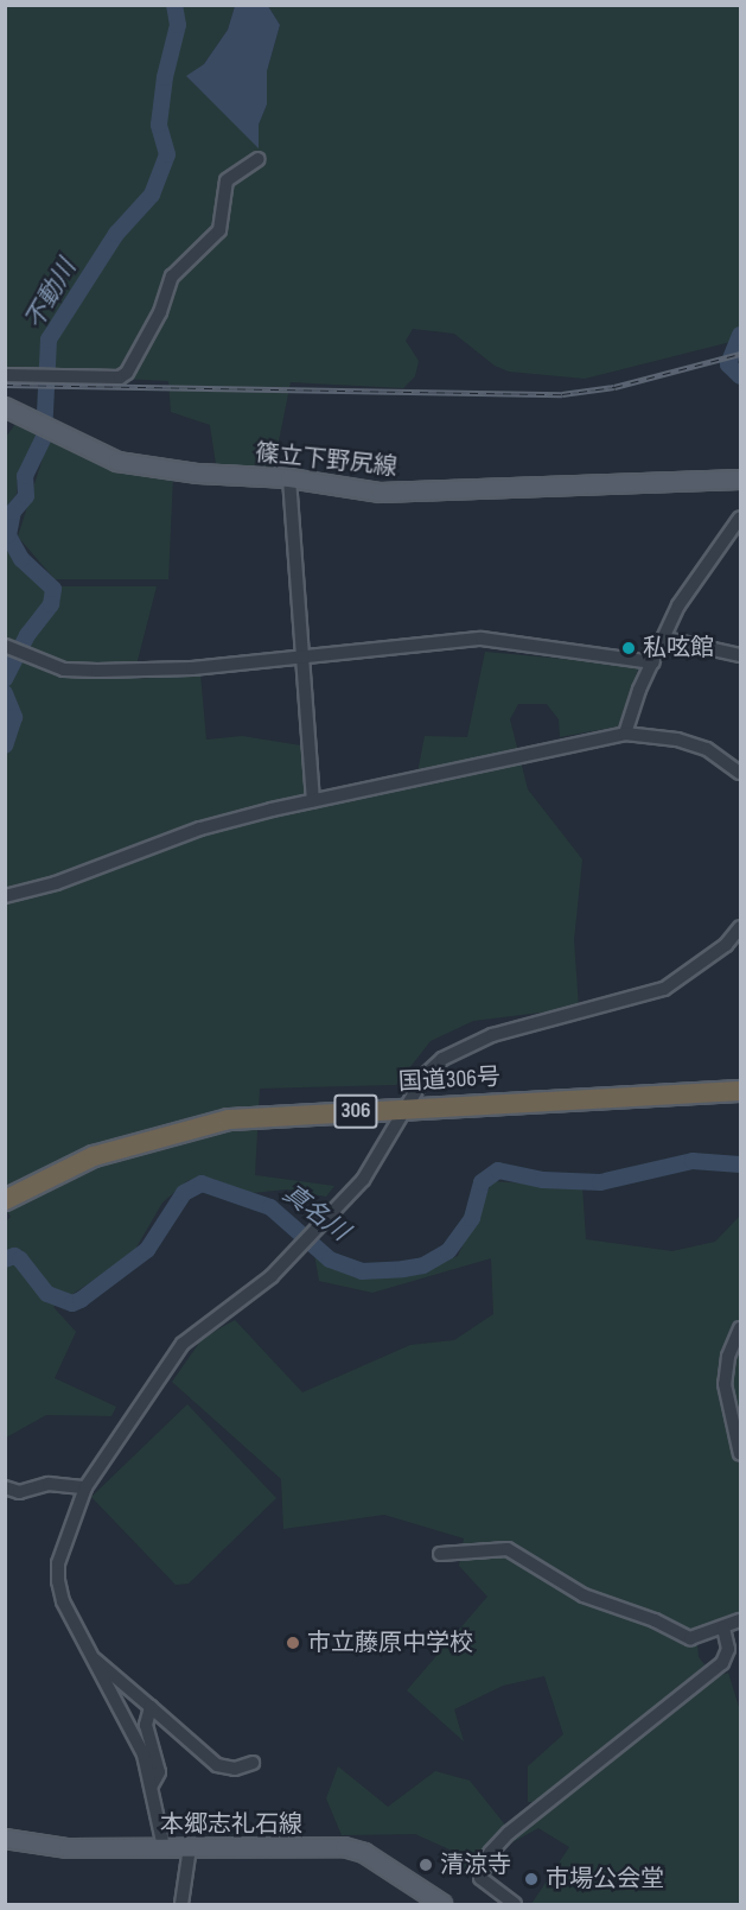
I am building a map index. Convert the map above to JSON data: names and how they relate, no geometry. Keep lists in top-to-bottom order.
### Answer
{
  "streets": {
    "highway": ["国道306号", "306"],
    "main road": ["篠立下野尻線", "本郷志礼石線"]
  },
  "water": ["不動川", "真名川"],
  "places": [
    "私呟館",
    "市立藤原中学校",
    "清涼寺",
    "市場公会堂"
  ]
}
